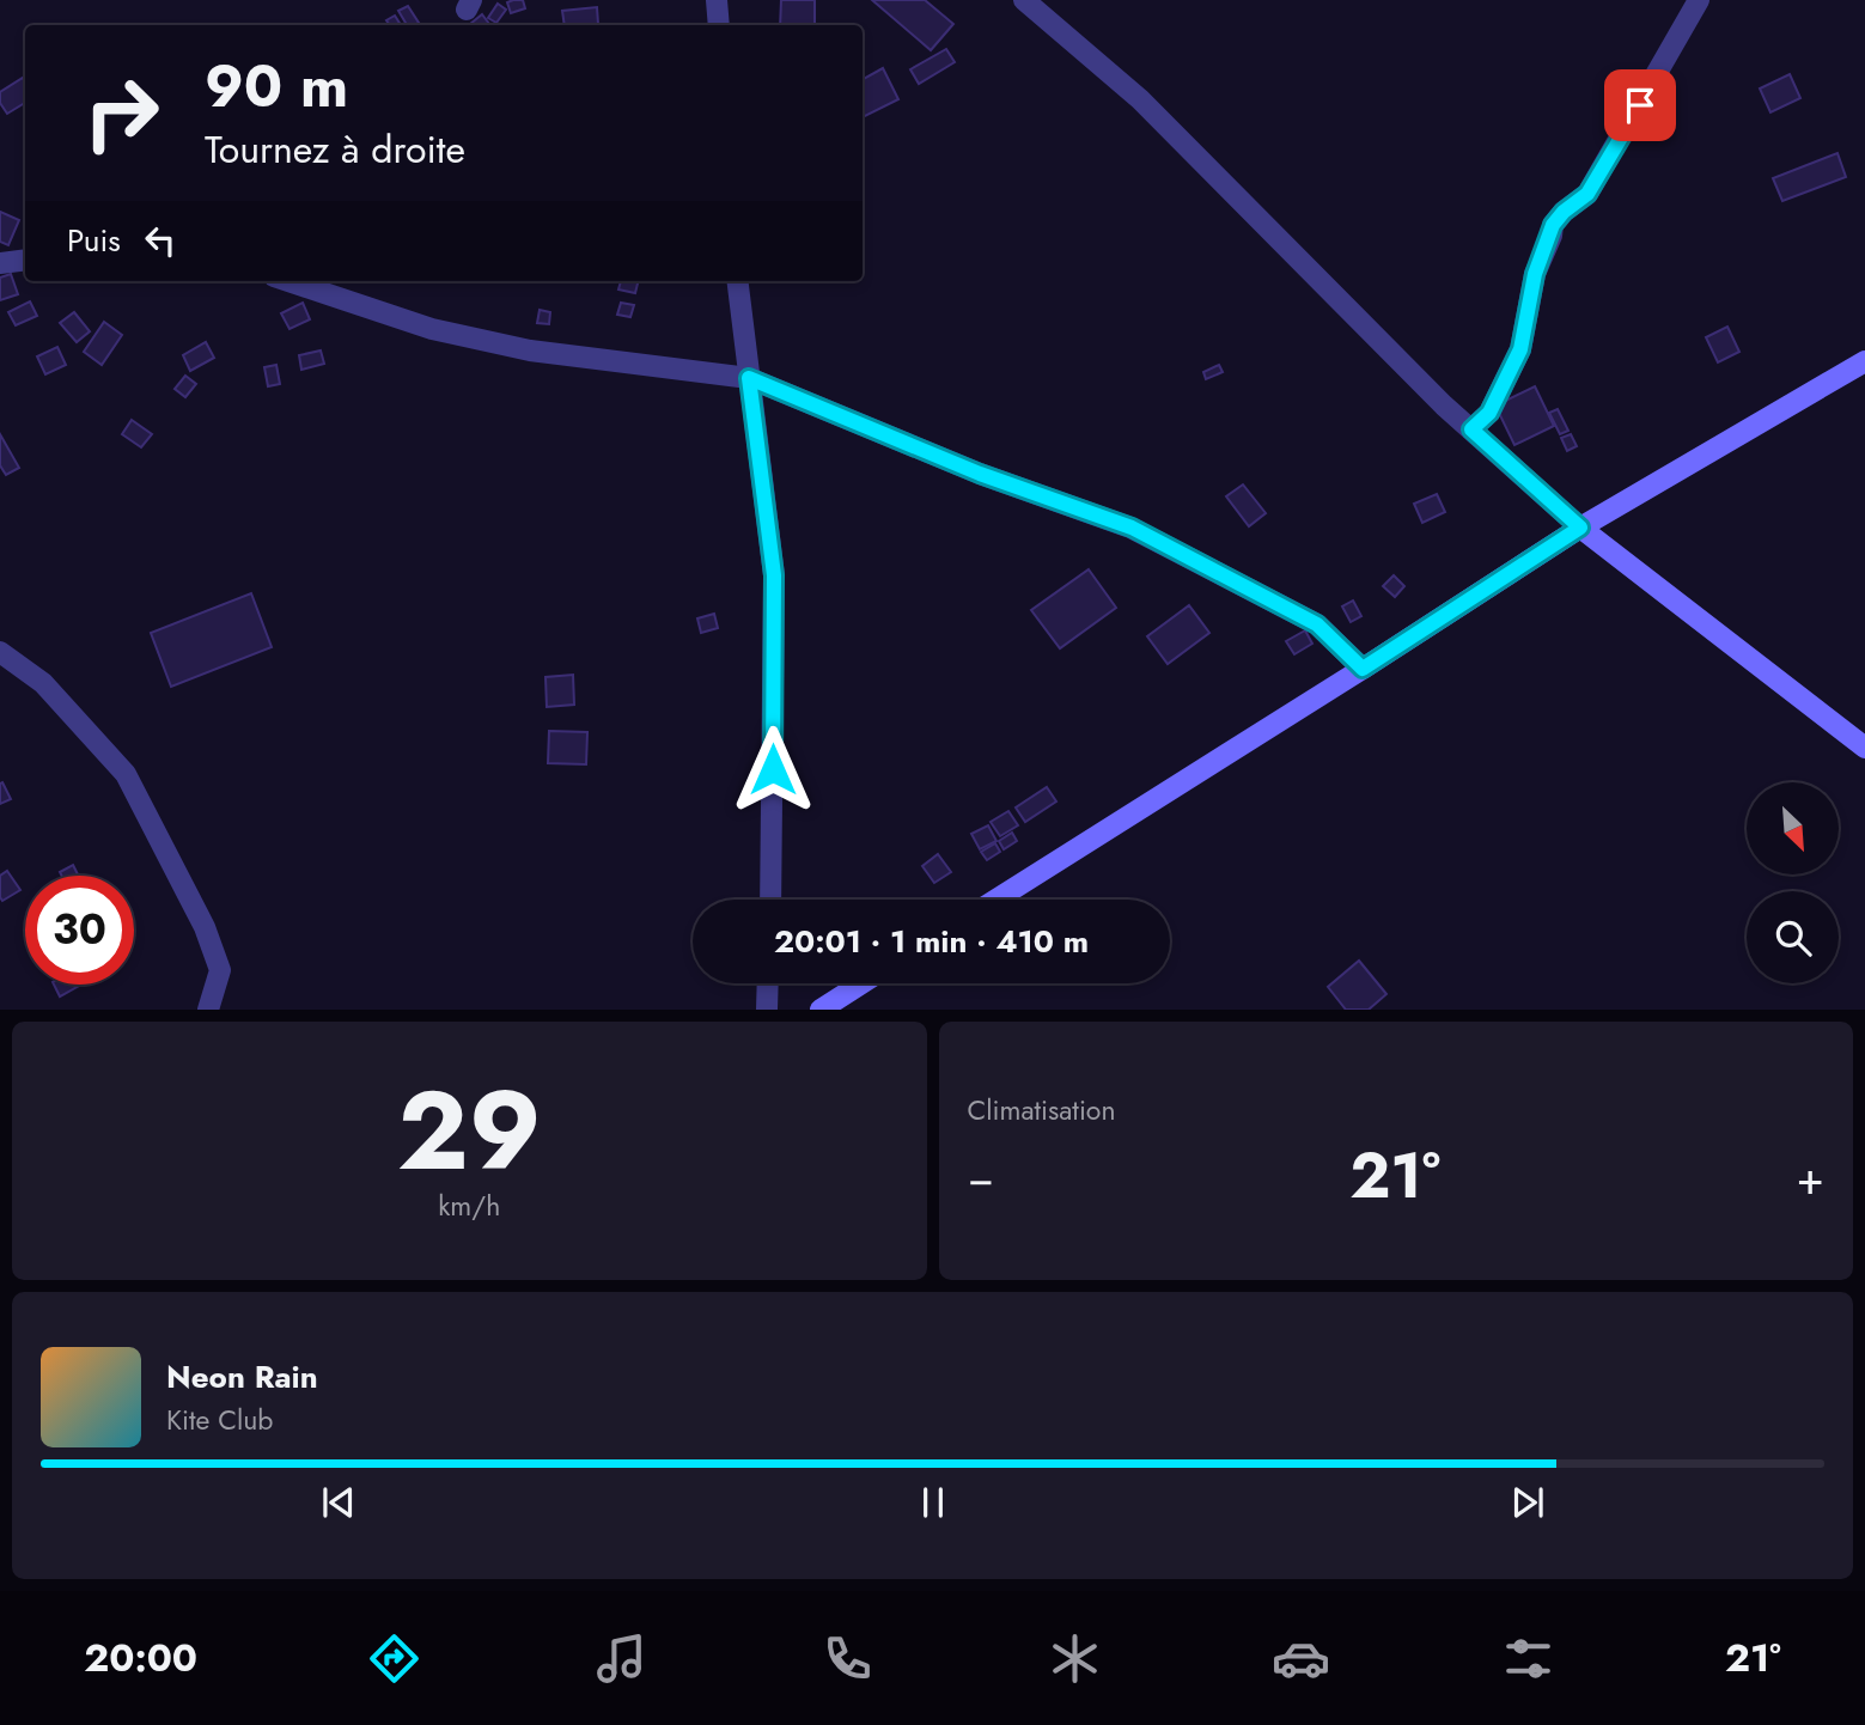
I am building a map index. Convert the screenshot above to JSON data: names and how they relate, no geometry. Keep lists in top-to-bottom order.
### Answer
{
  "north": "bottom right",
  "page": {
    "turn": ["90 m", "Tournez à droite"],
    "then": "Puis",
    "limit": "30",
    "trip": "20:01 · 1 min · 410 m",
    "tile": [
      ["29", "km/h"],
      "Climatisation"
    ],
    "heat": ["−", "21°", "+"],
    "song": ["Neon Rain", "Kite Club"],
    "tabs": ["20:00", "21°"]
  }
}
